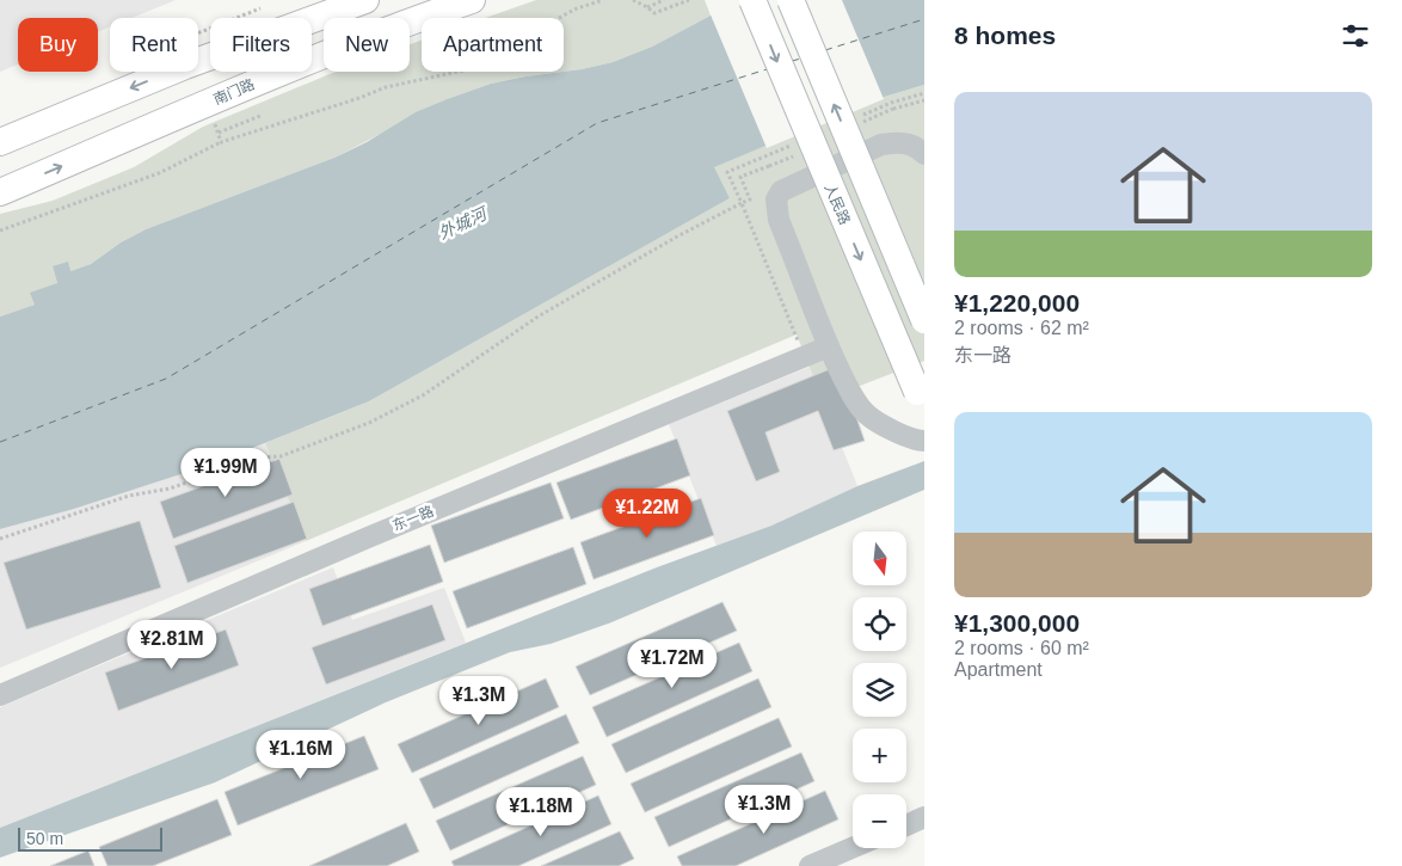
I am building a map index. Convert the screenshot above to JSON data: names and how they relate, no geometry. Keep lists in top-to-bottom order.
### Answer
{
  "streets": {
    "main road": ["南门路", "人民路"],
    "street": ["东一路"]
  },
  "water": ["外城河"],
  "scale_bar": "50 m",
  "north": "bottom",
  "page": {
    "heading": "8 homes",
    "chip": [
      "Buy",
      "Rent",
      "Filters",
      "New",
      "Apartment"
    ],
    "list": [
      {
        "name": "¥1,220,000",
        "note": "2 rooms · 62 m² · 东一路"
      },
      {
        "name": "¥1,300,000",
        "note": "2 rooms · 60 m² · Apartment"
      }
    ],
    "price": [
      "¥1.99M",
      "¥1.22M",
      "¥2.81M",
      "¥1.72M",
      "¥1.3M",
      "¥1.16M",
      "¥1.3M",
      "¥1.18M"
    ],
    "map_buttons": ["+", "−"],
    "scale": "50 m"
  }
}
